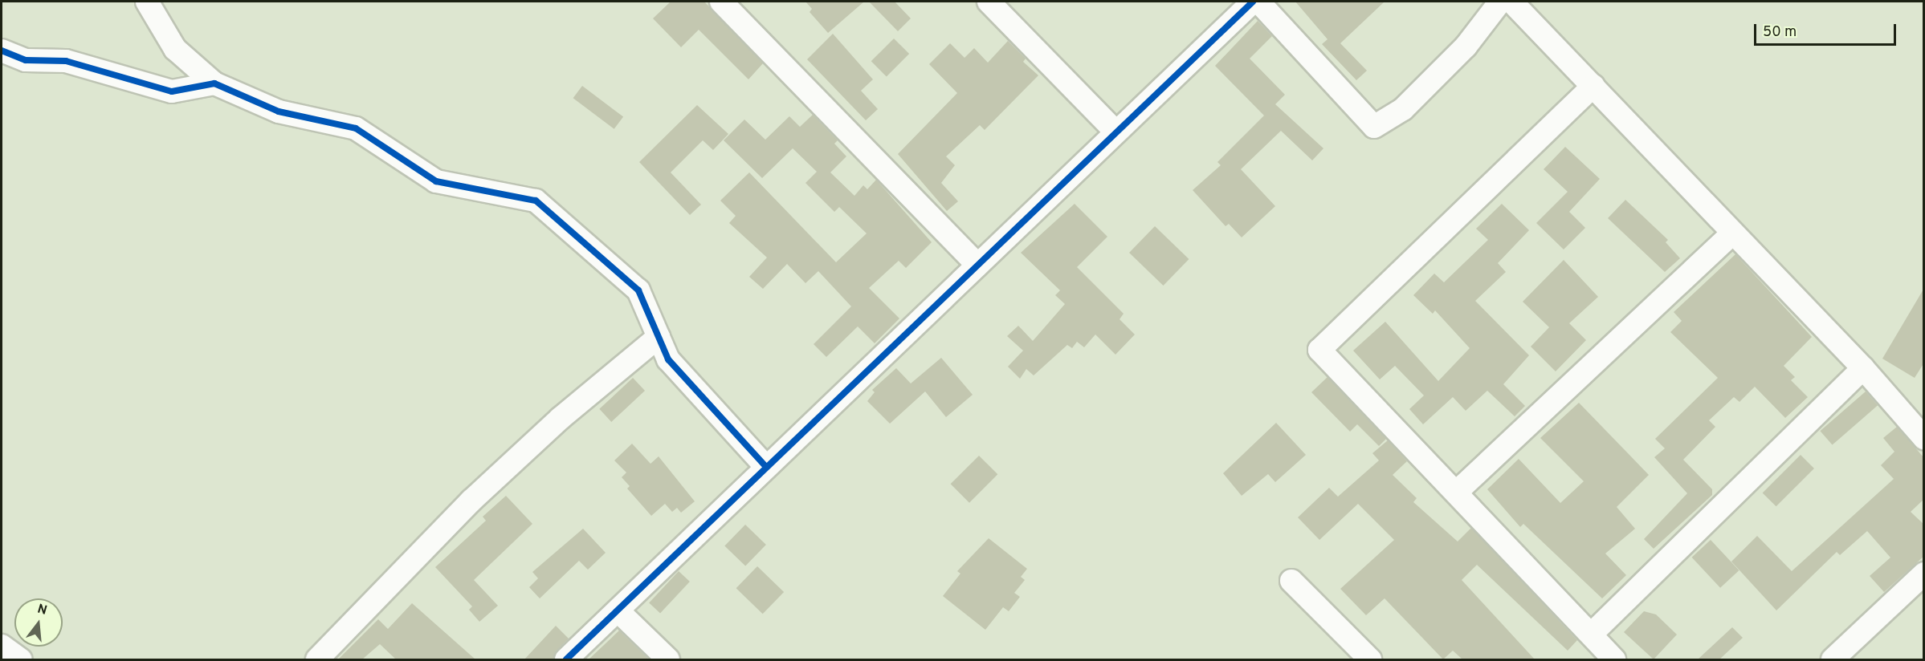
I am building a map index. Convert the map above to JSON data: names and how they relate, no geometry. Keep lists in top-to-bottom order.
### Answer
{
  "scale_bar": "50 m",
  "north": "top"
}
